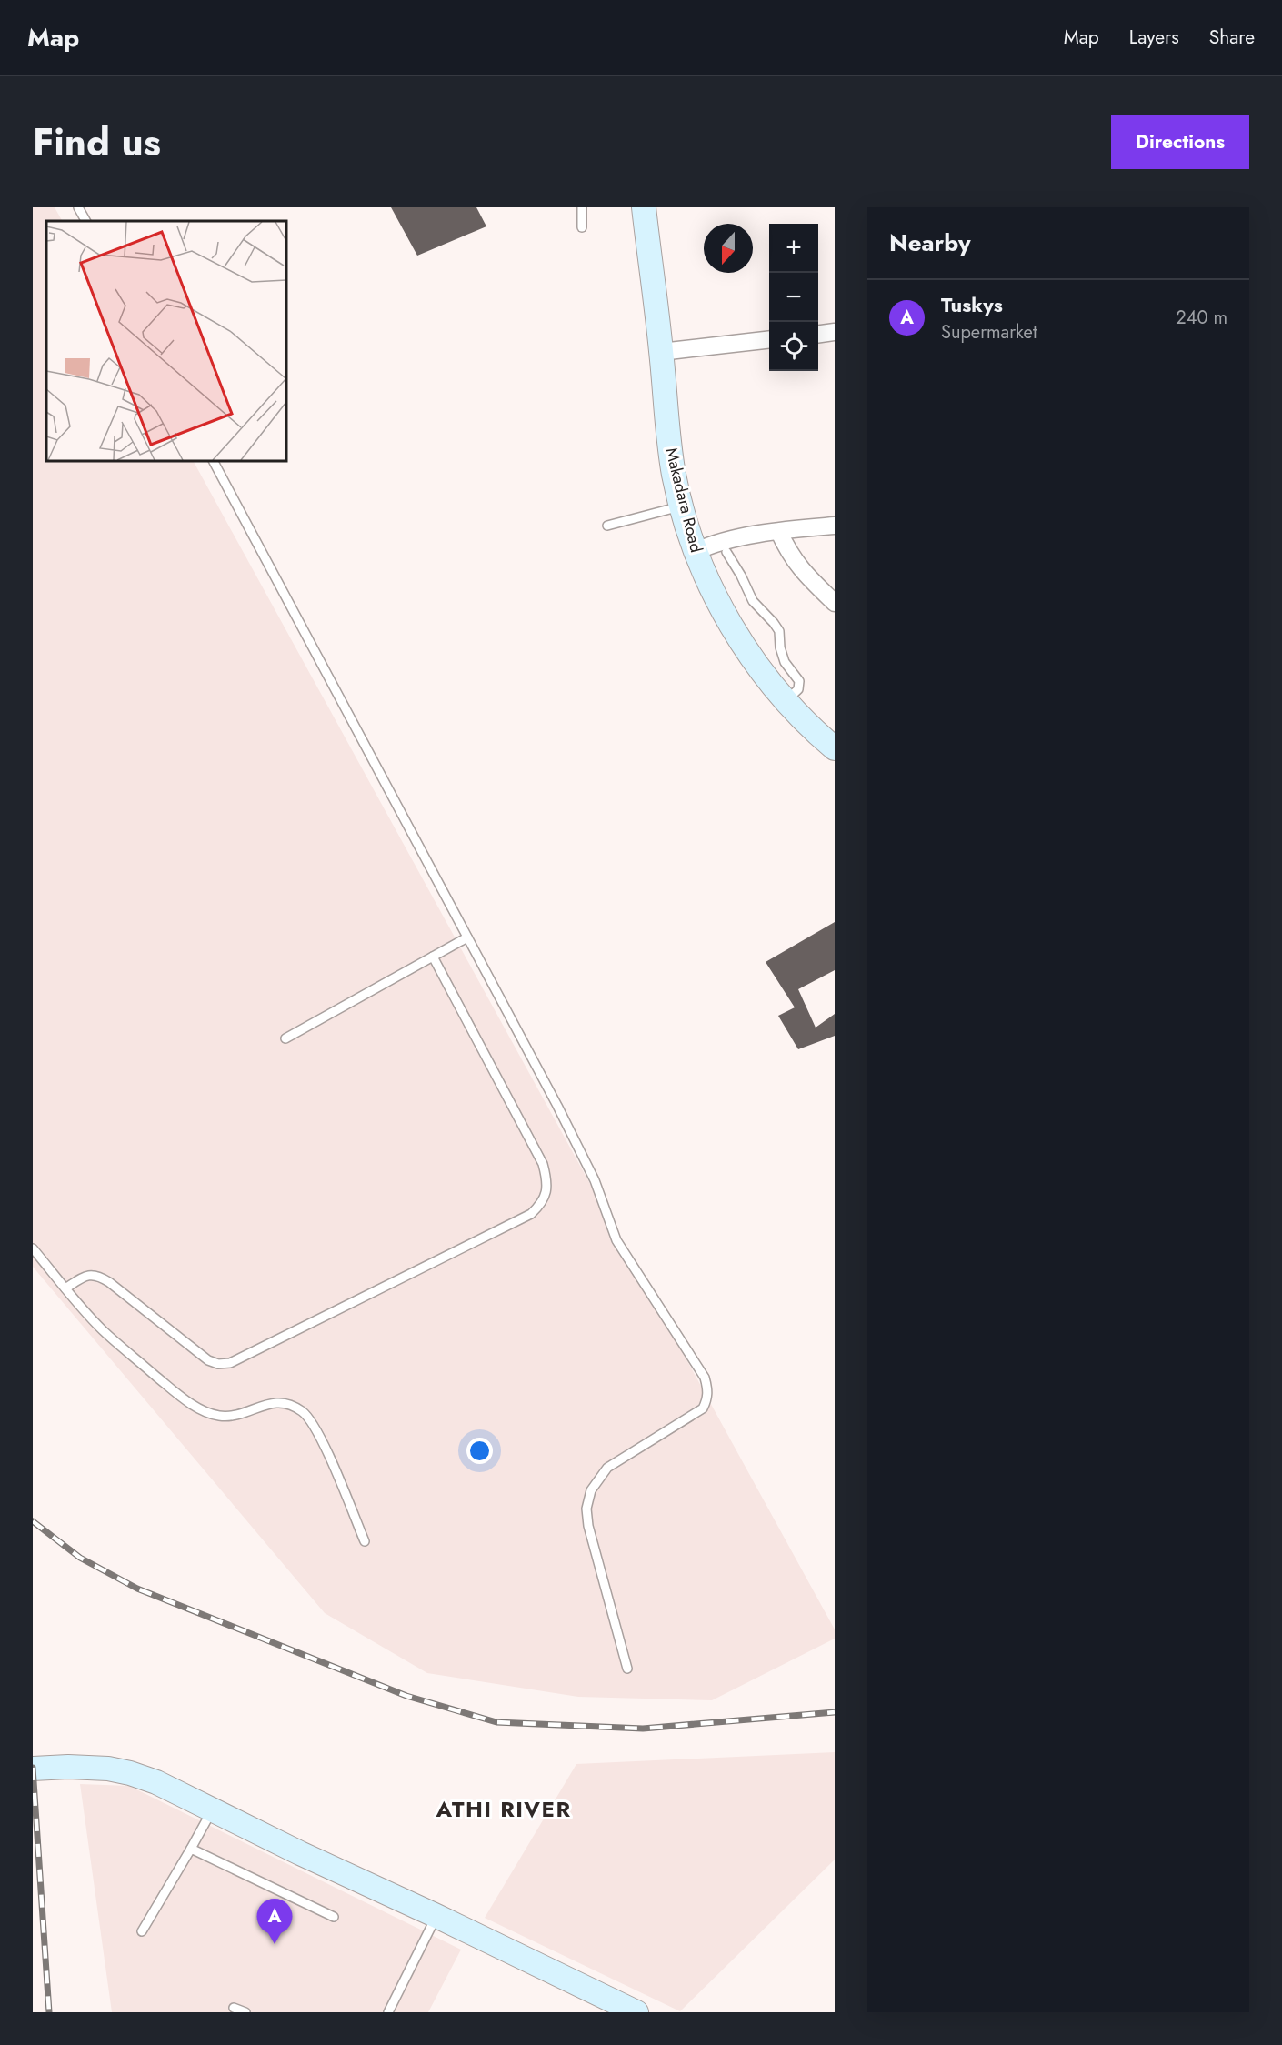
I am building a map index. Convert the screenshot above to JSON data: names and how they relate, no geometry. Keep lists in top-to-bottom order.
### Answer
{
  "streets": {
    "street": ["Makadara Road"]
  },
  "districts": ["ATHI RIVER"],
  "north": "bottom",
  "page": {
    "header": "Map",
    "nav": ["Map", "Layers", "Share"],
    "title": "Find us",
    "buttons": "Directions",
    "heading": "Nearby",
    "map_buttons": ["+", "−"],
    "list": [
      {
        "mark": "A",
        "name": "Tuskys",
        "note": "Supermarket",
        "value": "240 m"
      }
    ],
    "pins": "A"
  }
}
